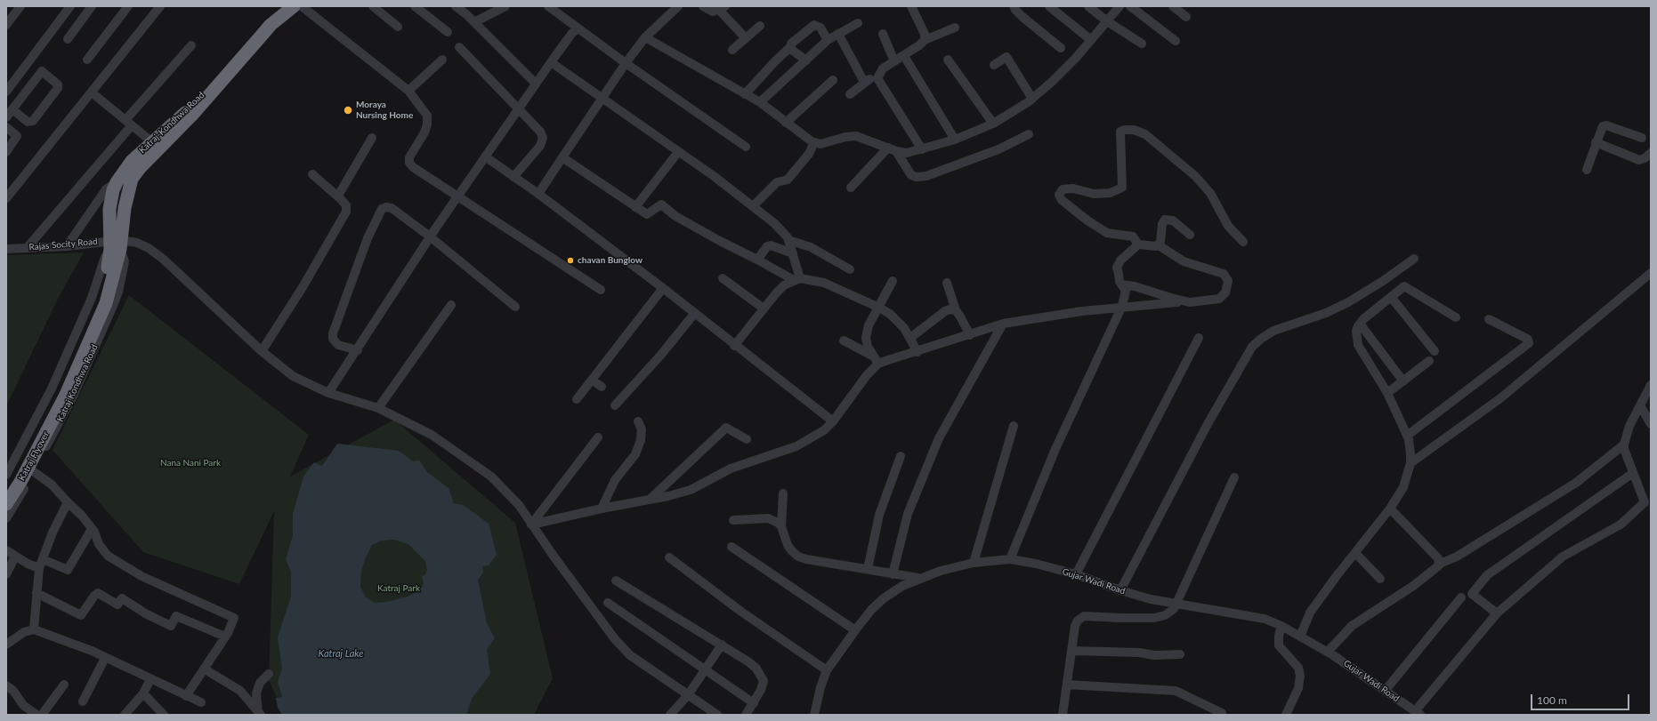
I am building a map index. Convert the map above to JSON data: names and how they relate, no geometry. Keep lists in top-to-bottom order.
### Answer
{
  "streets": {
    "highway": ["Katraj-Kondhwa Road", "Katraj Flyover"],
    "street": ["Rajas Socity Road", "Katraj Kondhwa Road", "Gujar Wadi Road"]
  },
  "crossings": [
    ["Katraj-Kondhwa Road", "Rajas Socity Road"],
    ["Katraj-Kondhwa Road", "Katraj Kondhwa Road"],
    ["Katraj-Kondhwa Road", "Katraj Flyover"],
    ["Rajas Socity Road", "Katraj Kondhwa Road"],
    ["Rajas Socity Road", "Katraj Flyover"],
    ["Katraj Kondhwa Road", "Katraj Flyover"]
  ],
  "water": ["Katraj Lake"],
  "parks": ["Nana Nani Park", "Katraj Park"],
  "places": ["Moraya Nursing Home", "chavan Bunglow"],
  "scale_bar": "100 m"
}
